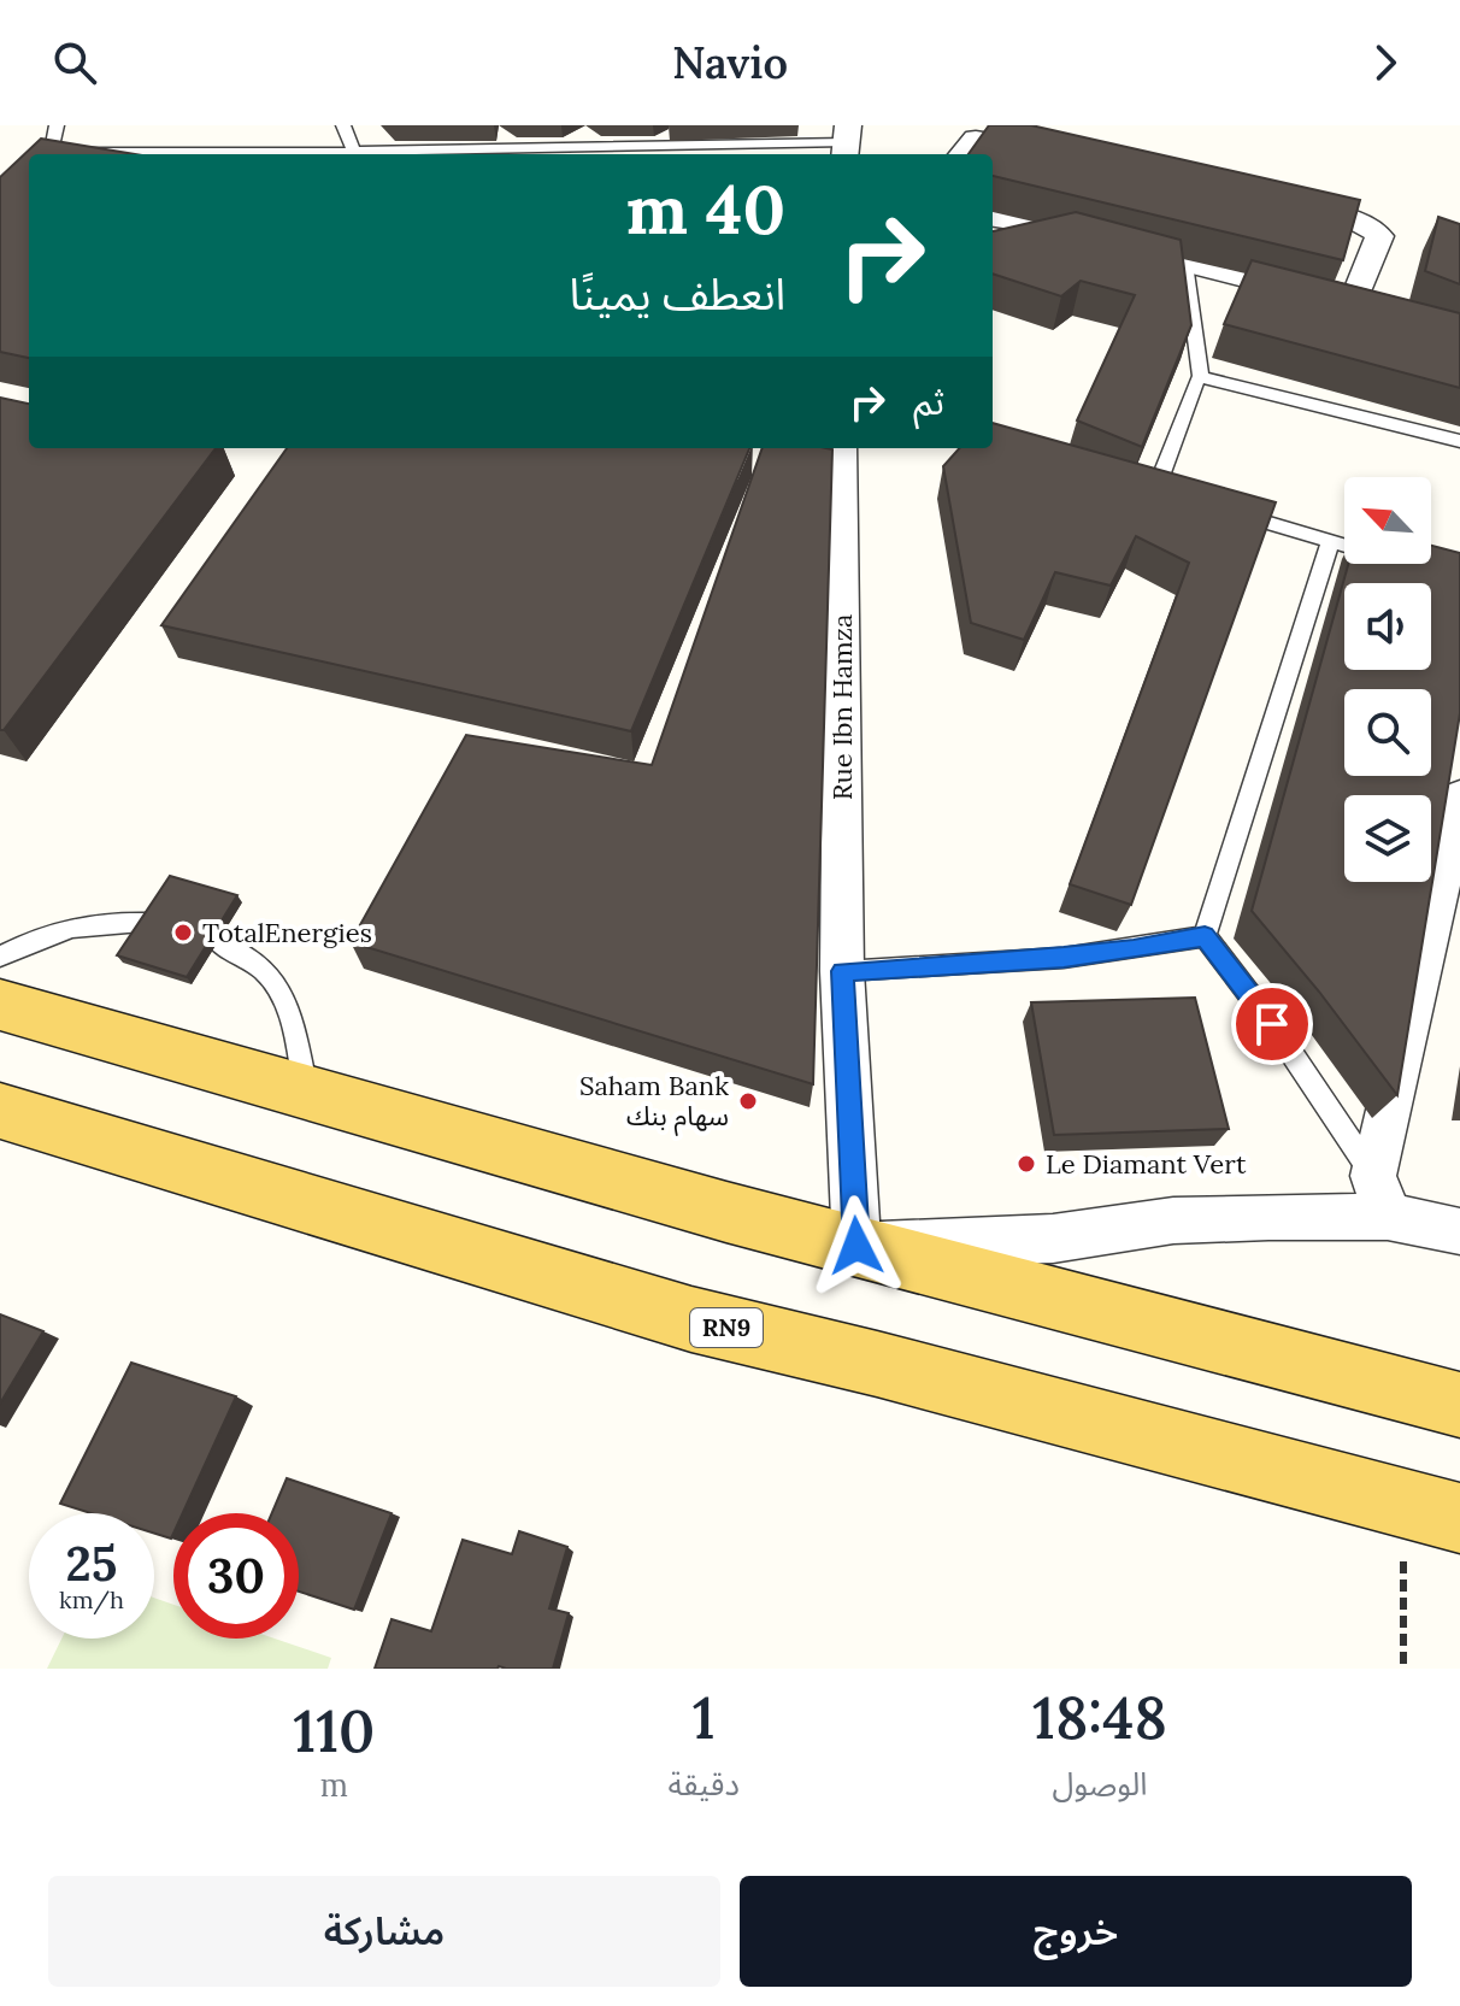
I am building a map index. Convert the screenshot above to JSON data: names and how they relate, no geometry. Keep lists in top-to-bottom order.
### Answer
{
  "streets": {
    "main road": ["RN9"],
    "street": ["Rue Ibn Hamza"]
  },
  "places": ["TotalEnergies", "Saham Bank سهام بنك", "Le Diamant Vert"],
  "north": "top left",
  "page": {
    "header": "Navio",
    "turn": ["40 m", "انعطف يمينًا"],
    "then": "ثم",
    "speed": "25 km/h",
    "limit": "30",
    "eta": [
      "18:48",
      "الوصول",
      "1",
      "دقيقة",
      "110",
      "m"
    ],
    "buttons": ["خروج", "مشاركة"]
  }
}
